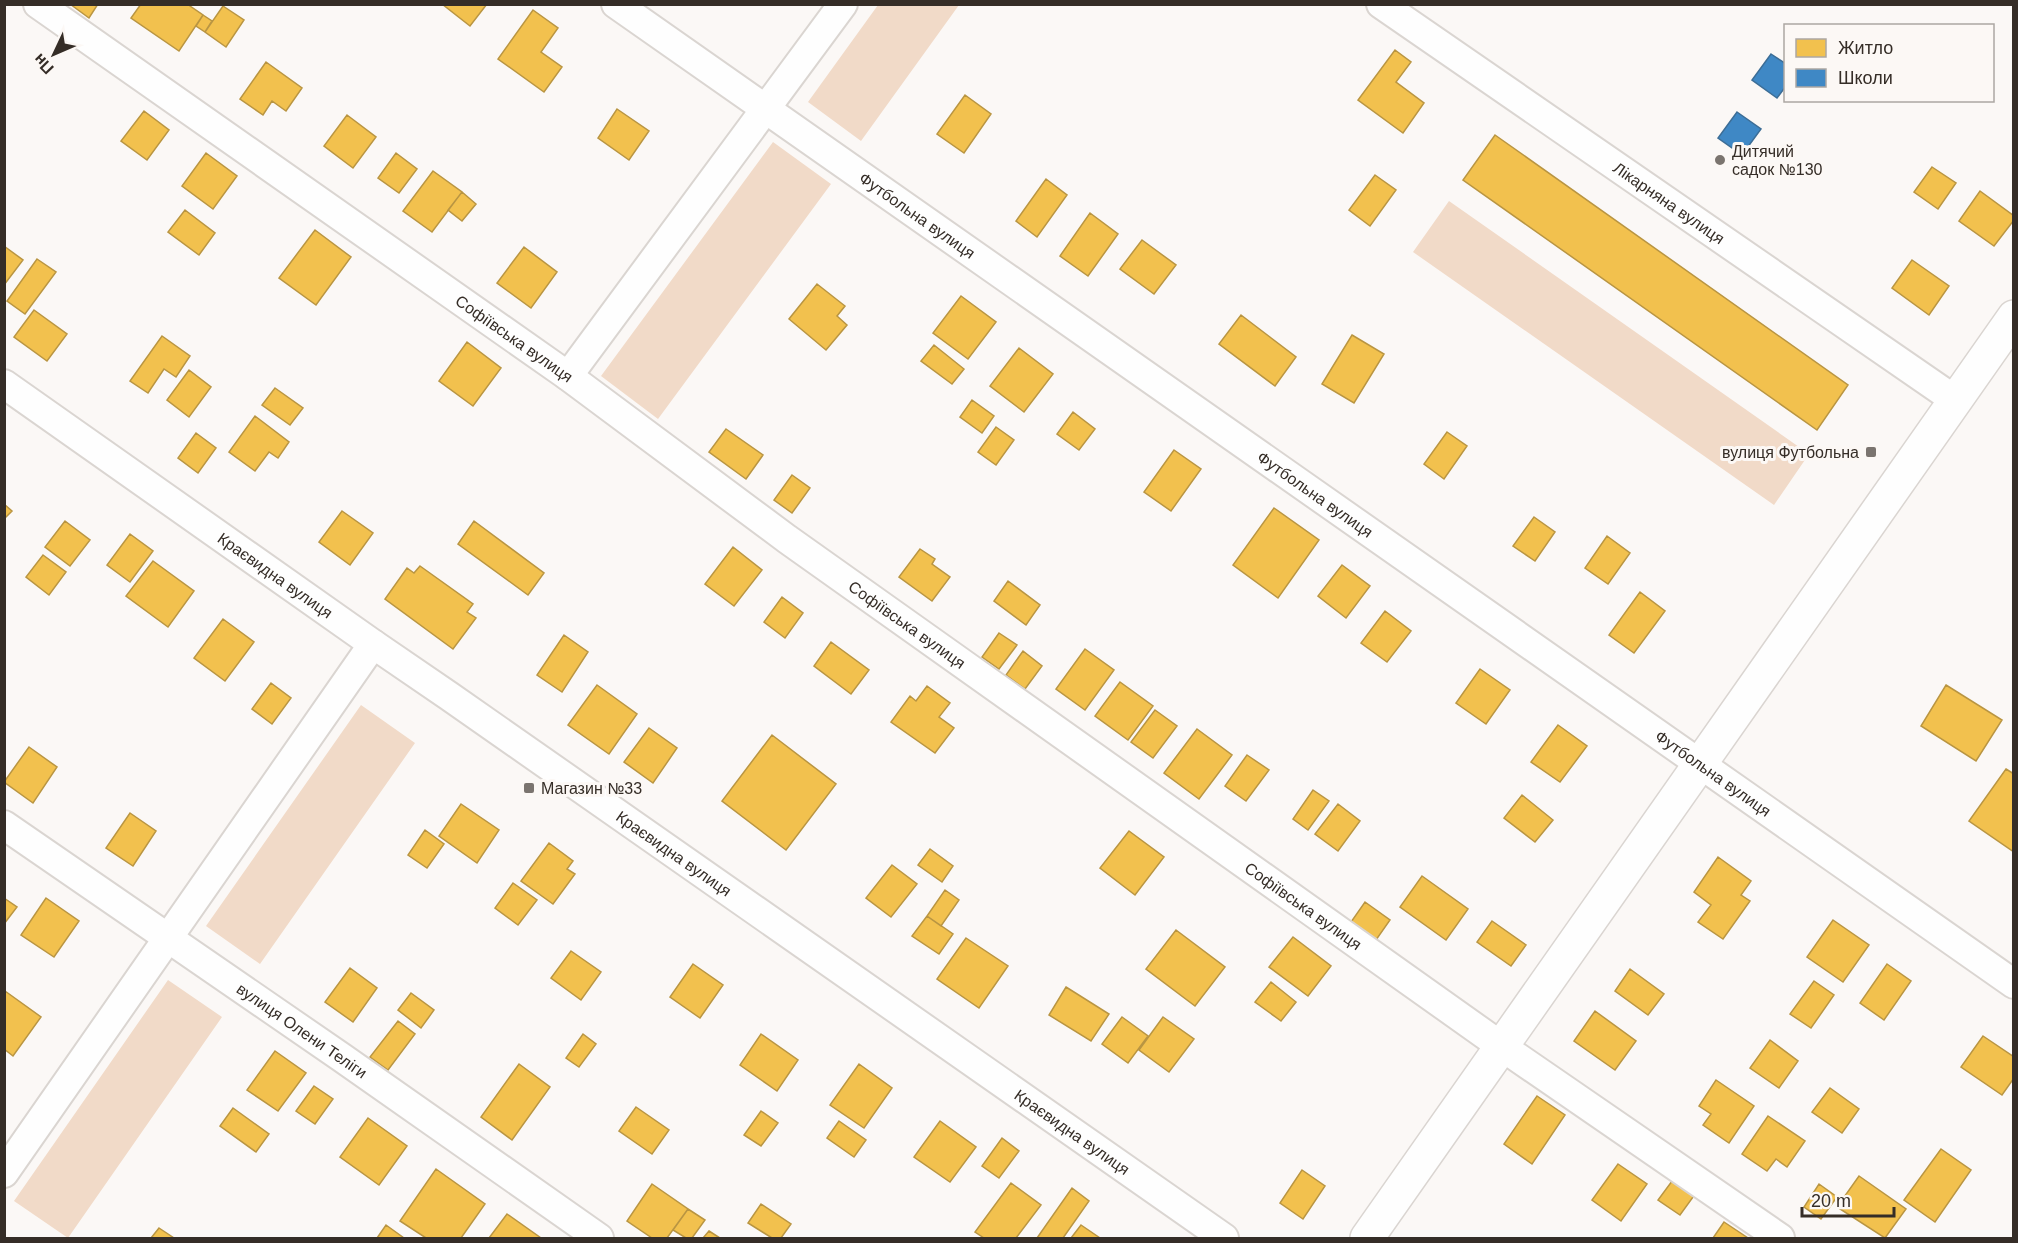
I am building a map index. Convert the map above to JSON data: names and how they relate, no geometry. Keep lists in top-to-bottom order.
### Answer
{
  "streets": {
    "street": [
      "Лікарняна вулиця",
      "Футбольна вулиця",
      "Софіївська вулиця",
      "Краєвидна вулиця",
      "вулиця Олени Теліги"
    ]
  },
  "places": {
    "other": ["Дитячий садок №130"],
    "transit": ["вулиця Футбольна", "Магазин №33"]
  },
  "legend": ["Житло", "Школи"],
  "scale_bar": "20 m",
  "north": "bottom left"
}
